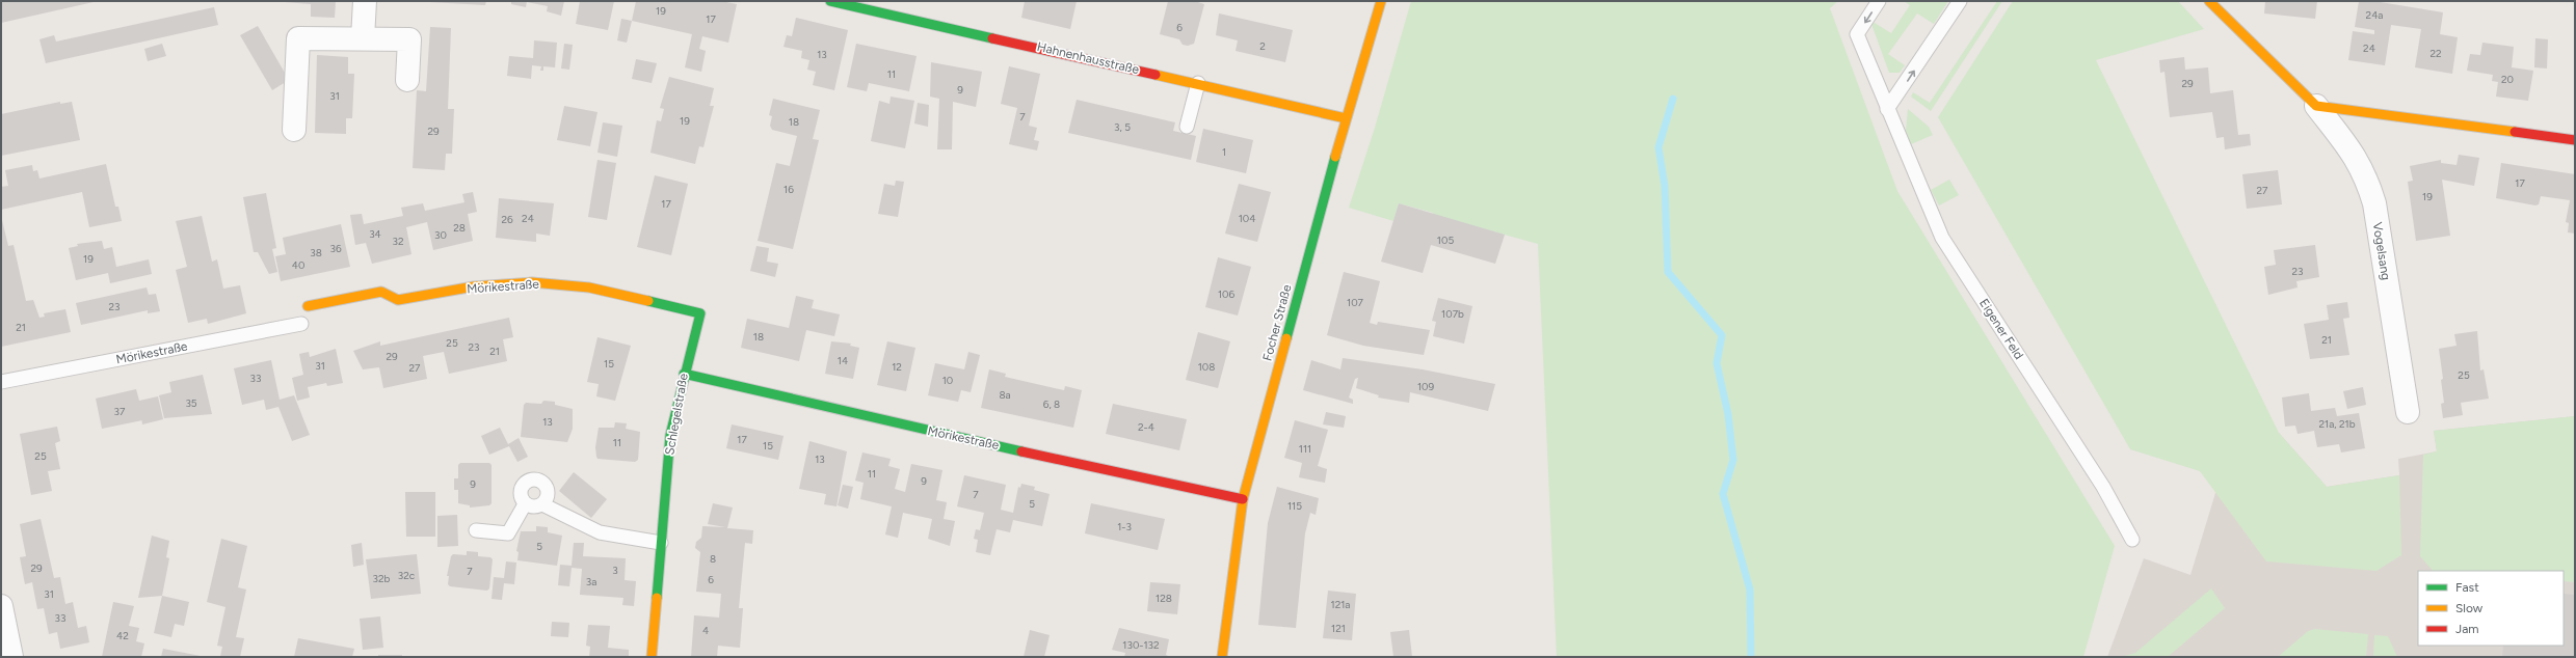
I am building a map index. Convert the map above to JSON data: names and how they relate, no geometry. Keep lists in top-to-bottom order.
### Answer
{
  "streets": {
    "street": [
      "Hahnenhausstraße",
      "Vogelsang",
      "Mörikestraße",
      "Focher Straße",
      "Schlegelstraße"
    ],
    "lane": ["Eigener Feld"]
  },
  "crossings": [
    ["Hahnenhausstraße", "Focher Straße"],
    ["Mörikestraße", "Focher Straße"],
    ["Mörikestraße", "Schlegelstraße"]
  ],
  "house_numbers": [
    "19",
    "24a",
    "17",
    "6",
    "2",
    "24",
    "22",
    "13",
    "11",
    "20",
    "29",
    "9",
    "31",
    "7",
    "19",
    "18",
    "3, 5",
    "29",
    "1",
    "17",
    "16",
    "27",
    "19",
    "17",
    "24",
    "104",
    "26",
    "28",
    "34",
    "30",
    "105",
    "32",
    "36",
    "38",
    "19",
    "40",
    "23",
    "106",
    "107",
    "23",
    "107b",
    "21",
    "18",
    "21",
    "25",
    "23",
    "21",
    "29",
    "14",
    "15",
    "31",
    "12",
    "108",
    "27",
    "25",
    "33",
    "10",
    "109",
    "8a",
    "35",
    "6, 8",
    "37",
    "13",
    "21a, 21b",
    "2-4",
    "17",
    "11",
    "15",
    "111",
    "25",
    "13",
    "11",
    "9",
    "9",
    "7",
    "5",
    "115",
    "1-3",
    "5",
    "8",
    "29",
    "3",
    "7",
    "32c",
    "32b",
    "6",
    "3a",
    "31",
    "128",
    "121a",
    "33",
    "121",
    "4",
    "42",
    "130-132"
  ],
  "legend": ["Fast", "Slow", "Jam"]
}
